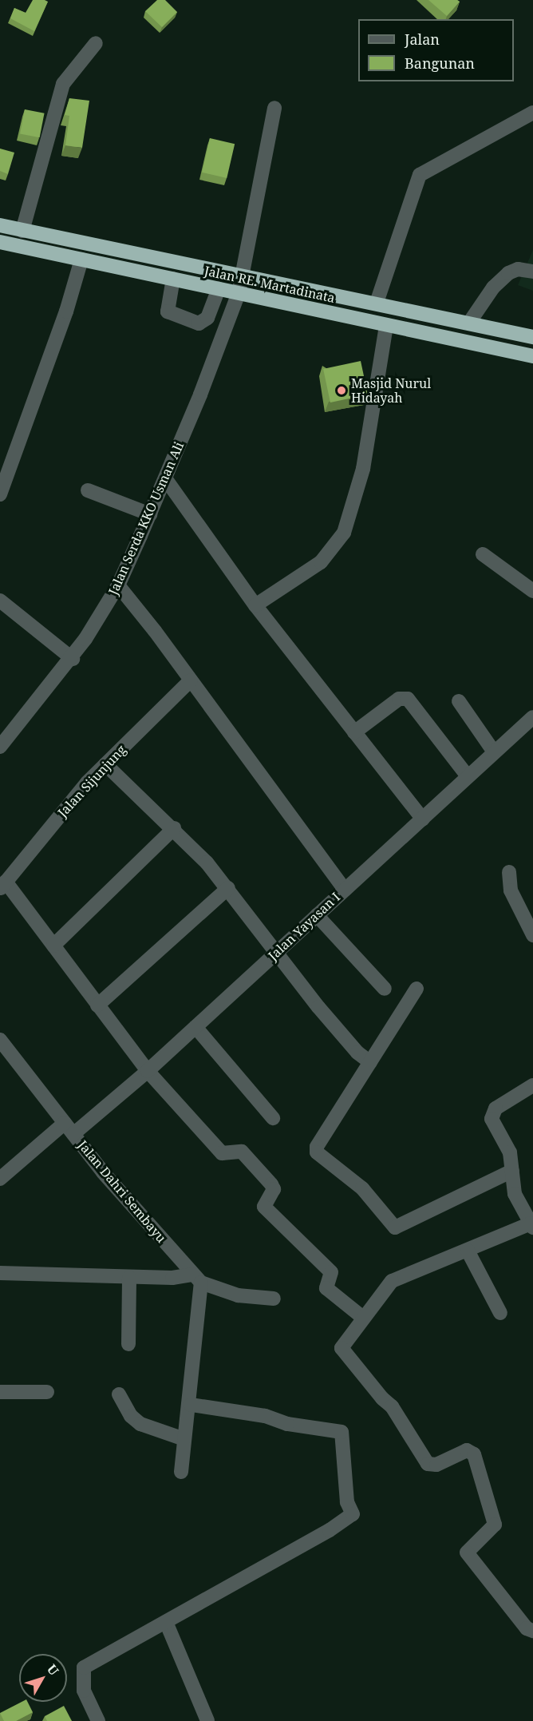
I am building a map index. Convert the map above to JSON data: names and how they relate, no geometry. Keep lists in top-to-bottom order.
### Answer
{
  "streets": {
    "highway": ["Jalan RE. Martadinata"],
    "street": [
      "Jalan Serda KKO Usman Ali",
      "Jalan Sijunjung",
      "Jalan Yayasan I",
      "Jalan Dahri Sembayu"
    ]
  },
  "crossings": [
    ["Jalan RE. Martadinata", "Jalan Serda KKO Usman Ali"],
    ["Jalan Yayasan I", "Jalan Dahri Sembayu"]
  ],
  "places": ["Masjid Nurul Hidayah"],
  "legend": ["Jalan", "Bangunan"],
  "north": "top right"
}
